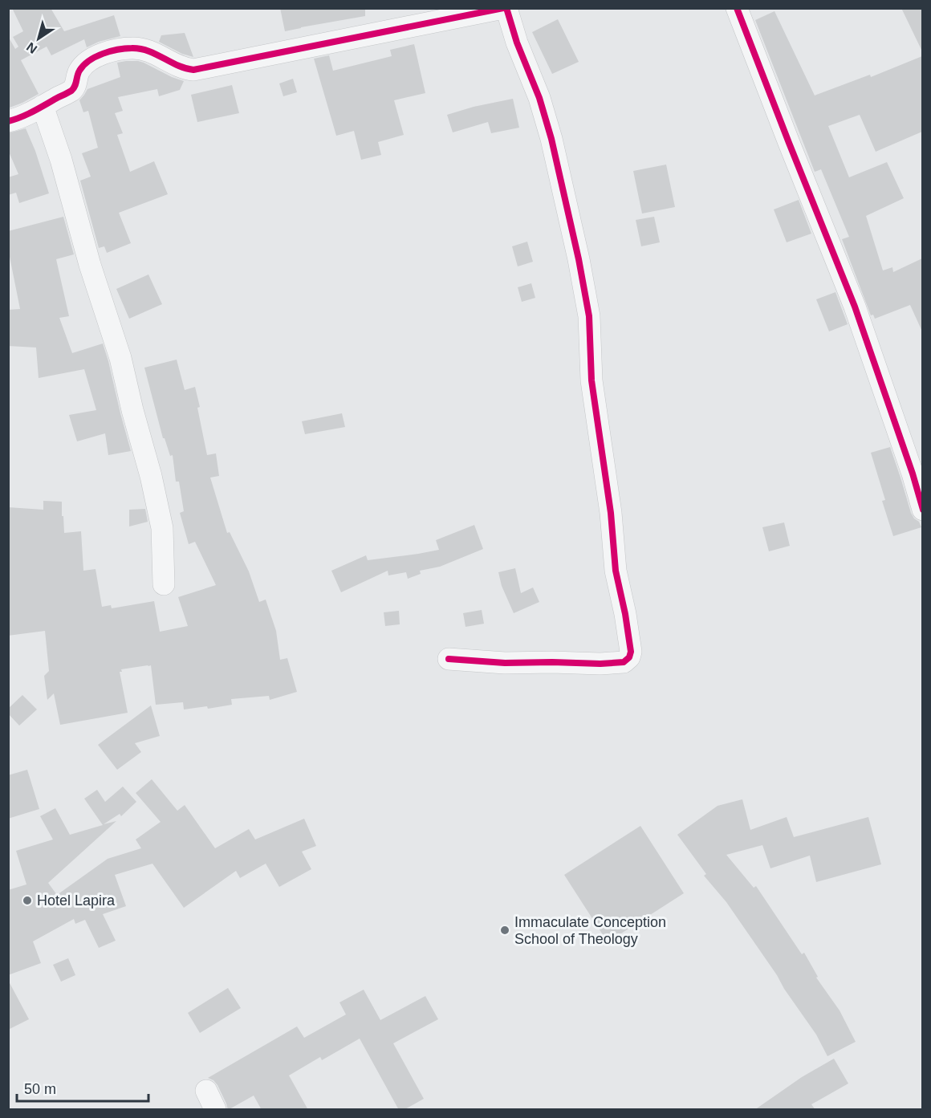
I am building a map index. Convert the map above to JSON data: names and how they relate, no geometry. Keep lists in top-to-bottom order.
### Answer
{
  "places": ["Hotel Lapira", "Immaculate Conception School of Theology"],
  "scale_bar": "50 m",
  "north": "bottom left"
}
